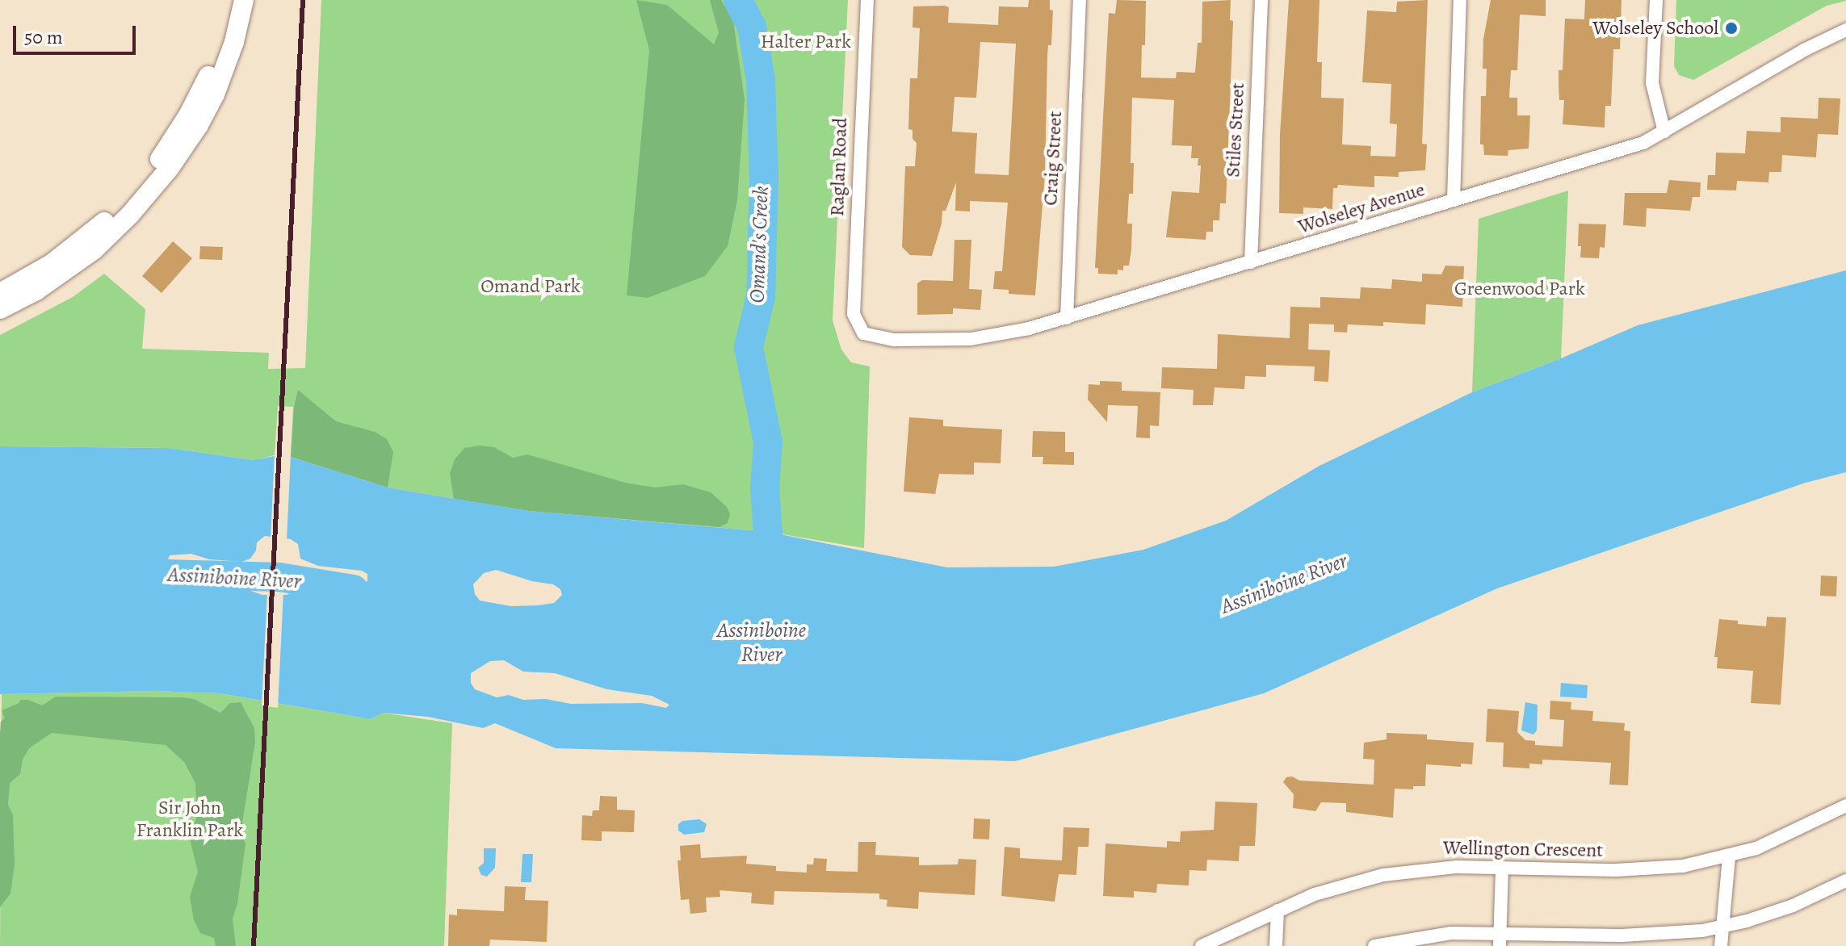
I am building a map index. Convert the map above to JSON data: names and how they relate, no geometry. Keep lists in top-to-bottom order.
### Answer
{
  "streets": {
    "street": [
      "Stiles Street",
      "Craig Street",
      "Raglan Road",
      "Wolseley Avenue",
      "Wellington Crescent"
    ]
  },
  "crossings": [
    ["Stiles Street", "Wolseley Avenue"],
    ["Craig Street", "Wolseley Avenue"],
    ["Raglan Road", "Wolseley Avenue"]
  ],
  "water": ["Omand's Creek", "Assiniboine River"],
  "parks": [
    "Halter Park",
    "Omand Park",
    "Greenwood Park",
    "Sir John Franklin Park"
  ],
  "places": ["Wolseley School"],
  "scale_bar": "50 m"
}
